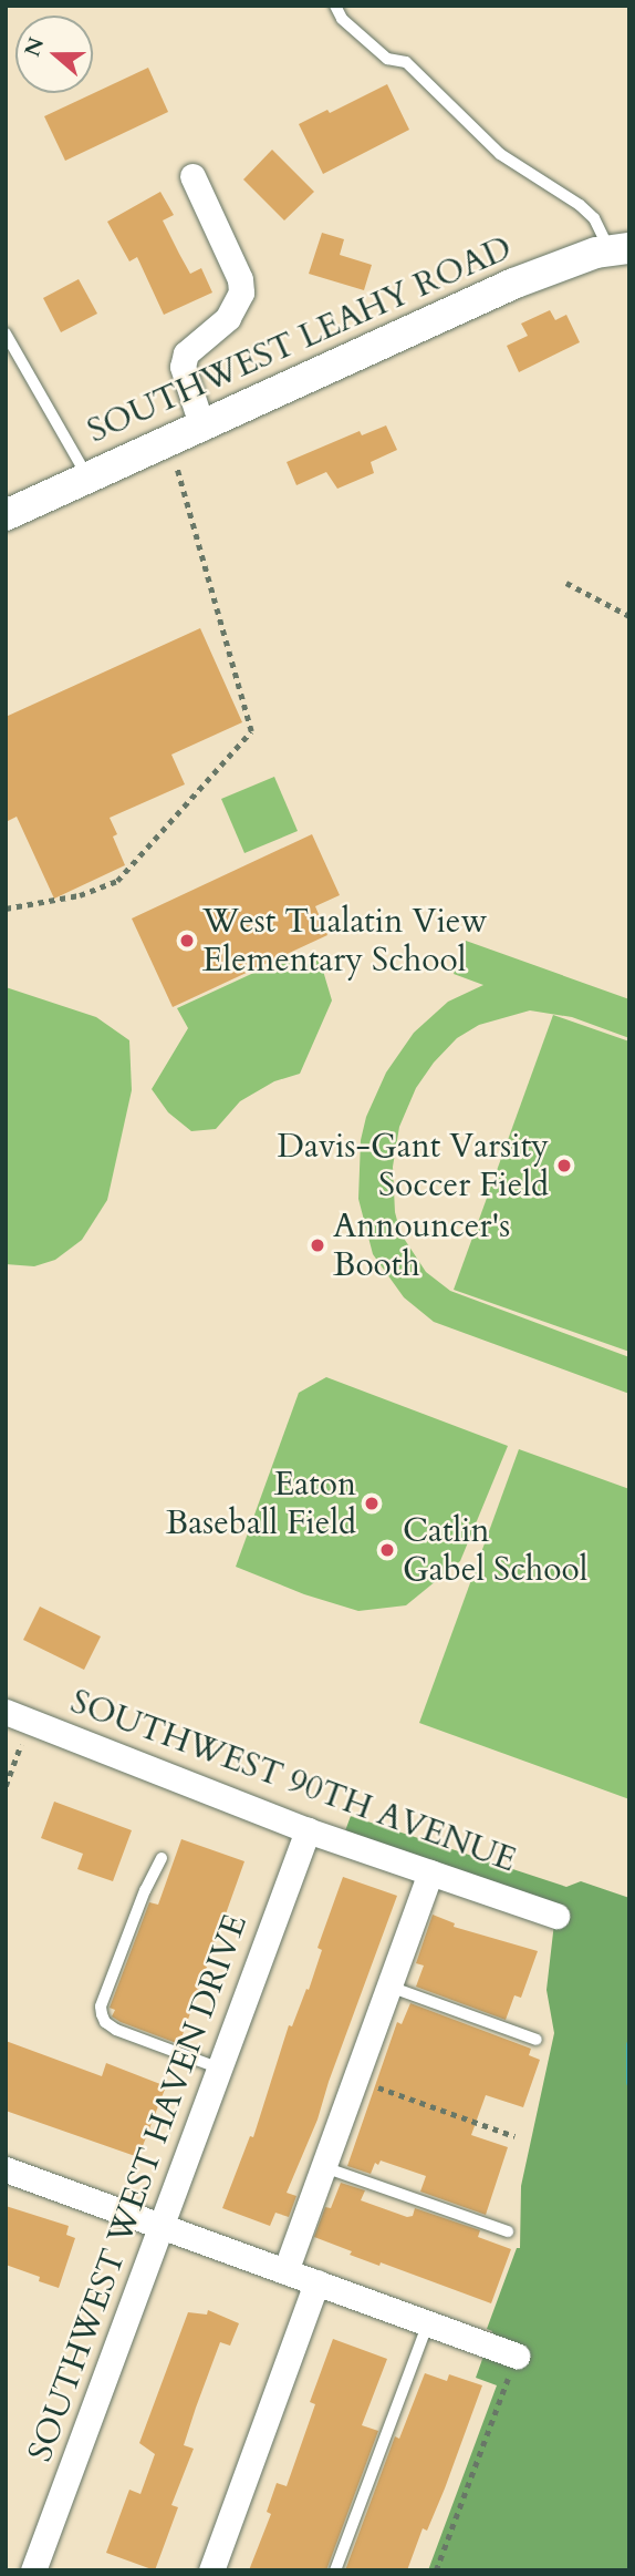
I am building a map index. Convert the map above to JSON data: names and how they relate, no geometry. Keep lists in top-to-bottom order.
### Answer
{
  "streets": {
    "street": ["SOUTHWEST LEAHY ROAD", "SOUTHWEST 90TH AVENUE", "SOUTHWEST WEST HAVEN DRIVE"]
  },
  "crossings": [
    ["SOUTHWEST 90TH AVENUE", "SOUTHWEST WEST HAVEN DRIVE"]
  ],
  "places": [
    "West Tualatin View Elementary School",
    "Davis-Gant Varsity Soccer Field",
    "Announcer's Booth",
    "Eaton Baseball Field",
    "Catlin Gabel School"
  ],
  "north": "left"
}
